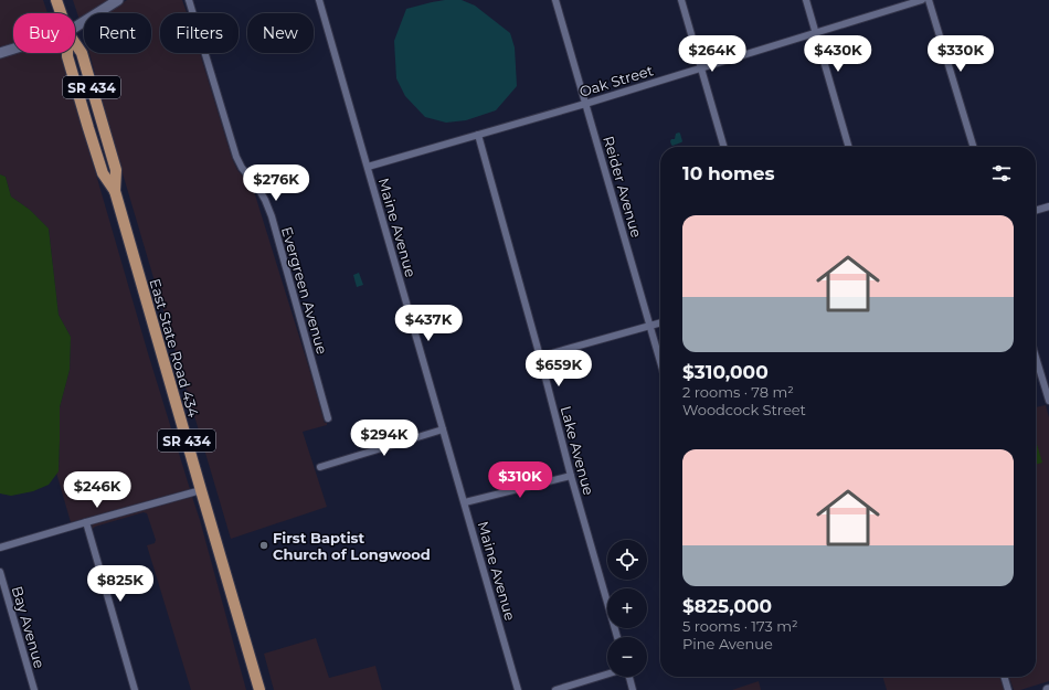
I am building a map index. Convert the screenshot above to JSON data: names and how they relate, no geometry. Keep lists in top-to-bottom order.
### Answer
{
  "streets": {
    "main road": ["SR 434", "East State Road 434"],
    "street": [
      "Oak Street",
      "Reider Avenue",
      "Maine Avenue",
      "Evergreen Avenue",
      "Lake Avenue",
      "Bay Avenue"
    ]
  },
  "crossings": [
    ["Oak Street", "Reider Avenue"],
    ["Oak Street", "Maine Avenue"],
    ["Oak Street", "Lake Avenue"]
  ],
  "places": ["First Baptist Church of Longwood"],
  "page": {
    "chip": [
      "Buy",
      "Rent",
      "Filters",
      "New"
    ],
    "price": [
      "$264K",
      "$430K",
      "$330K",
      "$276K",
      "$437K",
      "$659K",
      "$294K",
      "$310K",
      "$246K",
      "$825K"
    ],
    "heading": "10 homes",
    "list": [
      {
        "name": "$310,000",
        "note": "2 rooms · 78 m² · Woodcock Street"
      },
      {
        "name": "$825,000",
        "note": "5 rooms · 173 m² · Pine Avenue"
      }
    ],
    "map_buttons": ["+", "−"]
  }
}
